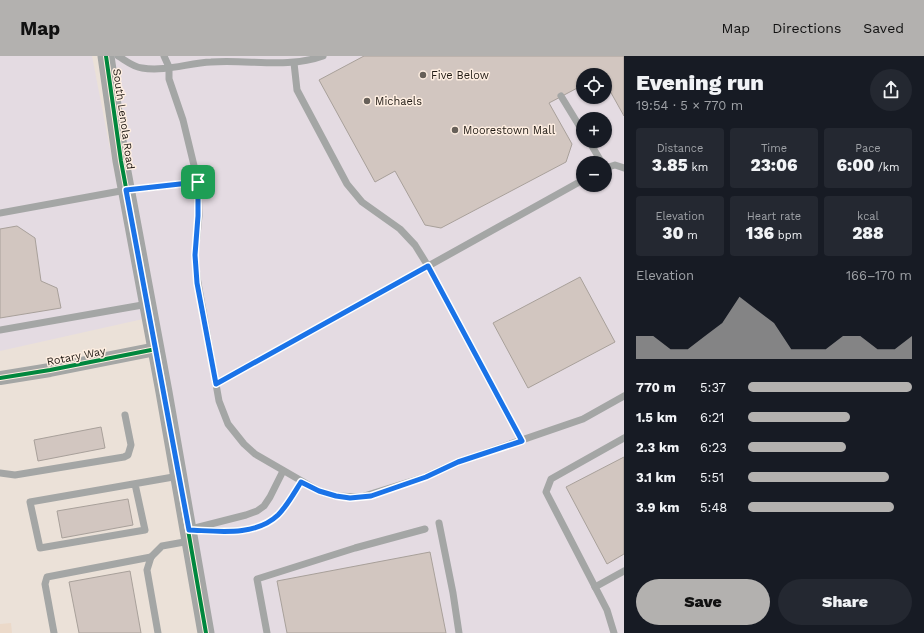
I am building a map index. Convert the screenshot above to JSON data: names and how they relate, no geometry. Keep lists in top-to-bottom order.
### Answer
{
  "streets": {
    "street": ["South Lenola Road", "Rotary Way"]
  },
  "crossings": [
    ["South Lenola Road", "Rotary Way"]
  ],
  "places": ["Five Below", "Michaels", "Moorestown Mall"],
  "page": {
    "header": "Map",
    "nav": ["Map", "Directions", "Saved"],
    "heading": ["Evening run", "19:54 · 5 × 770 m"],
    "map_buttons": ["+", "−"],
    "stats": [
      ["Distance", "3.85 km"],
      ["Time", "23:06"],
      ["Pace", "6:00 /km"],
      ["Elevation", "30 m"],
      ["Heart rate", "136 bpm"],
      ["kcal", "288"]
    ],
    "chart": ["Elevation", "166–170 m"],
    "list": [
      {
        "name": "770 m",
        "note": "5:37"
      },
      {
        "name": "1.5 km",
        "note": "6:21"
      },
      {
        "name": "2.3 km",
        "note": "6:23"
      },
      {
        "name": "3.1 km",
        "note": "5:51"
      },
      {
        "name": "3.9 km",
        "note": "5:48"
      }
    ],
    "buttons": ["Save", "Share"]
  }
}
